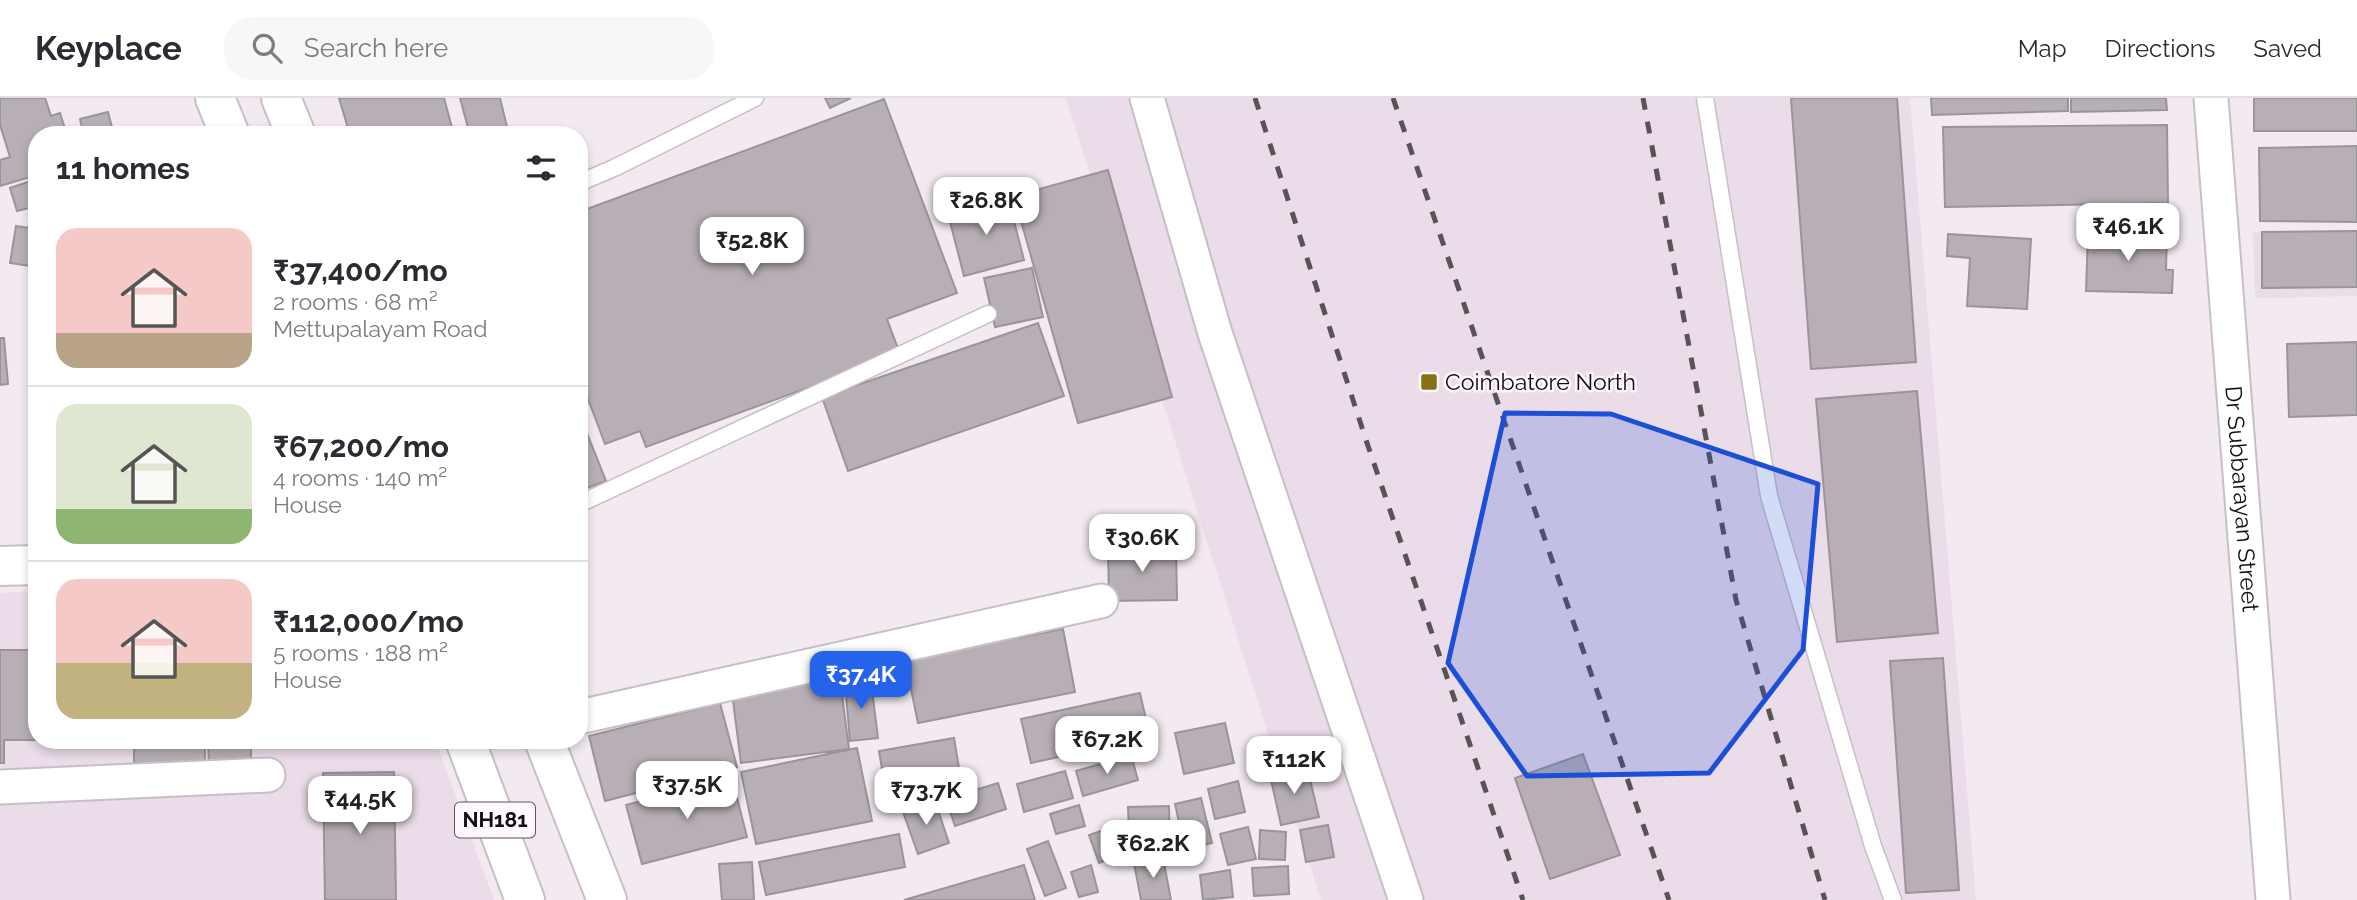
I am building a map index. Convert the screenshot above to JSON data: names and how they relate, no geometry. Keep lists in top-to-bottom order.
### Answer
{
  "streets": {
    "main road": ["NH181"],
    "street": ["Dr Subbarayan Street"]
  },
  "places": {
    "transit": ["Coimbatore North"]
  },
  "page": {
    "header": "Keyplace",
    "search": "Search here",
    "nav": ["Map", "Directions", "Saved"],
    "heading": "11 homes",
    "price": [
      "₹26.8K",
      "₹46.1K",
      "₹52.8K",
      "₹30.6K",
      "₹37.4K",
      "₹67.2K",
      "₹112K",
      "₹37.5K",
      "₹73.7K",
      "₹44.5K",
      "₹62.2K"
    ],
    "list": [
      {
        "name": "₹37,400/mo",
        "note": "2 rooms · 68 m² · Mettupalayam Road"
      },
      {
        "name": "₹67,200/mo",
        "note": "4 rooms · 140 m² · House"
      },
      {
        "name": "₹112,000/mo",
        "note": "5 rooms · 188 m² · House"
      }
    ]
  }
}
